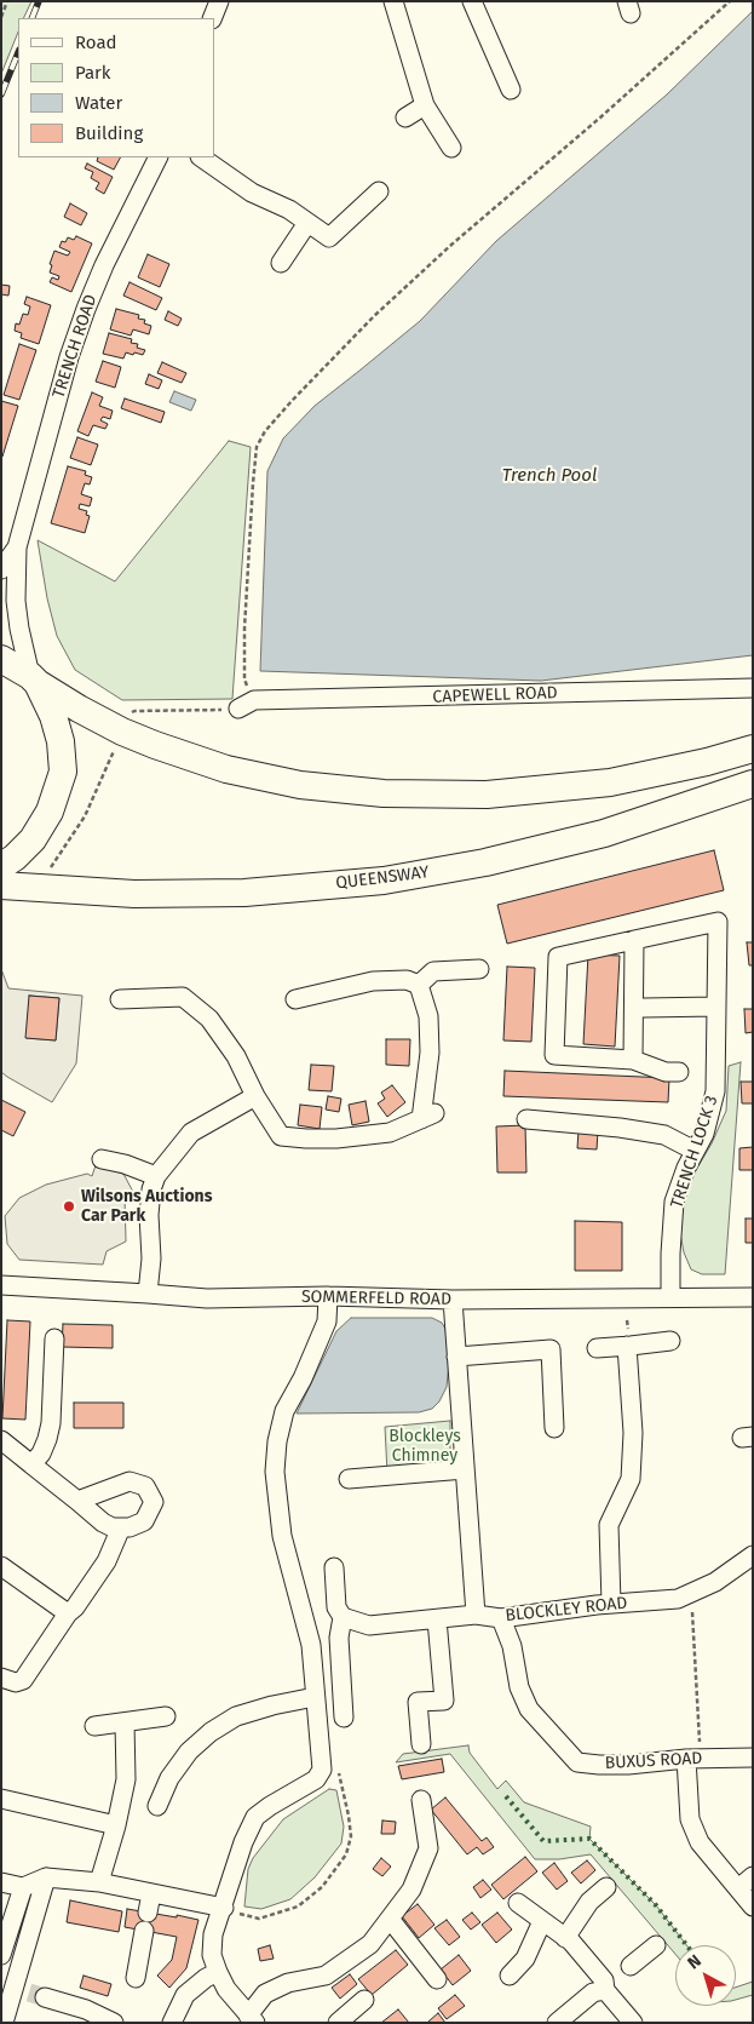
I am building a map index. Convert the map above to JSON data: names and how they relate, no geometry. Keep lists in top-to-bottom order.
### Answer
{
  "streets": {
    "highway": ["QUEENSWAY"],
    "street": [
      "TRENCH ROAD",
      "CAPEWELL ROAD",
      "TRENCH LOCK 3",
      "SOMMERFELD ROAD",
      "BLOCKLEY ROAD",
      "BUXUS ROAD"
    ]
  },
  "crossings": [
    ["TRENCH LOCK 3", "SOMMERFELD ROAD"],
    ["BLOCKLEY ROAD", "BUXUS ROAD"]
  ],
  "water": ["Trench Pool"],
  "parks": ["Blockleys Chimney"],
  "places": ["Wilsons Auctions Car Park"],
  "legend": [
    "Road",
    "Park",
    "Water",
    "Building"
  ],
  "north": "top left"
}
